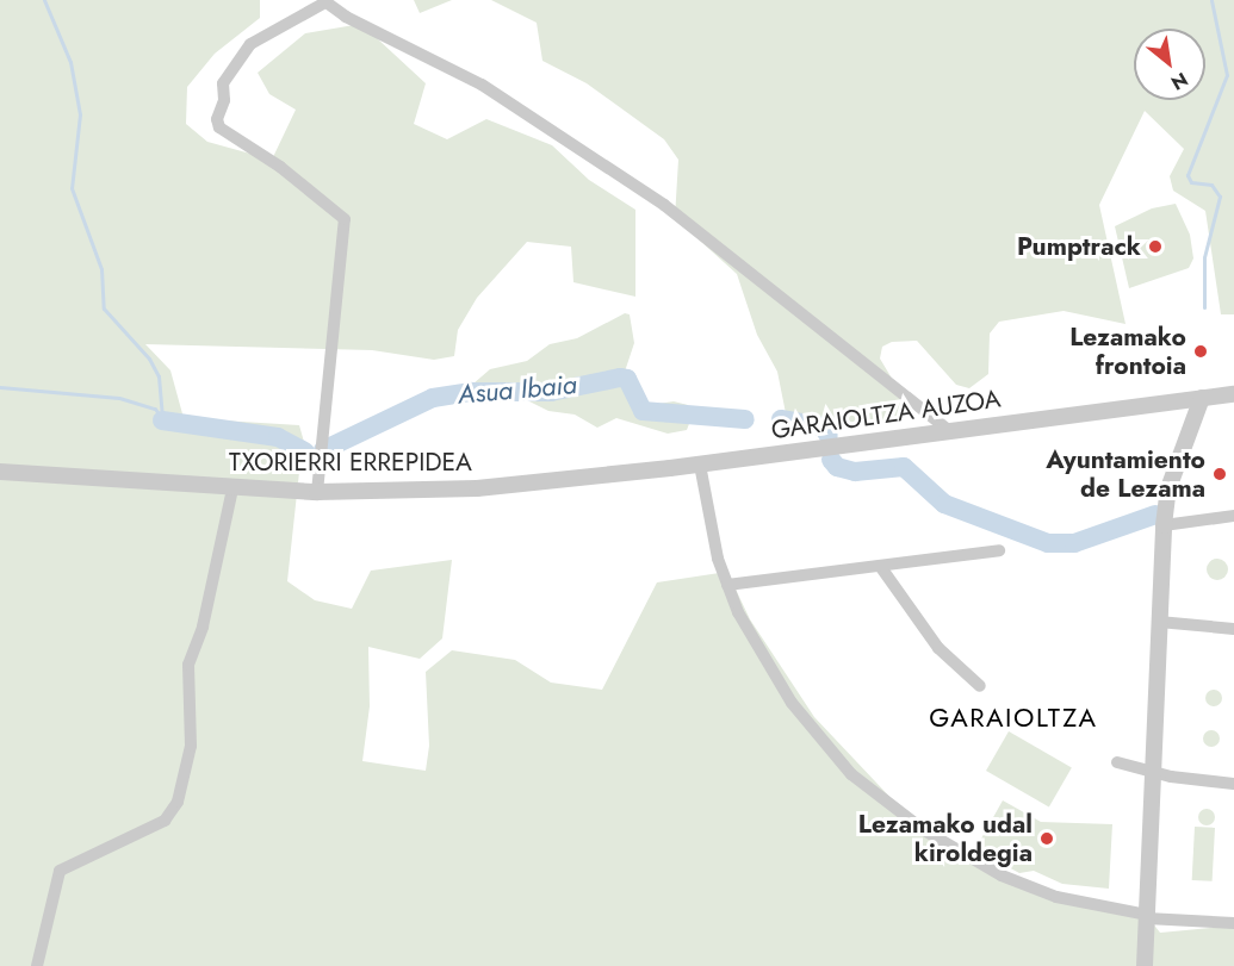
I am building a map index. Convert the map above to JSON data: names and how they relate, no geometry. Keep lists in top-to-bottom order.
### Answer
{
  "streets": {
    "street": ["GARAIOLTZA AUZOA", "TXORIERRI ERREPIDEA"]
  },
  "crossings": [
    ["GARAIOLTZA AUZOA", "TXORIERRI ERREPIDEA"]
  ],
  "districts": ["GARAIOLTZA"],
  "water": ["Asua Ibaia"],
  "places": [
    "Pumptrack",
    "Lezamako frontoia",
    "Ayuntamiento de Lezama",
    "Lezamako udal kiroldegia"
  ],
  "north": "bottom right"
}
